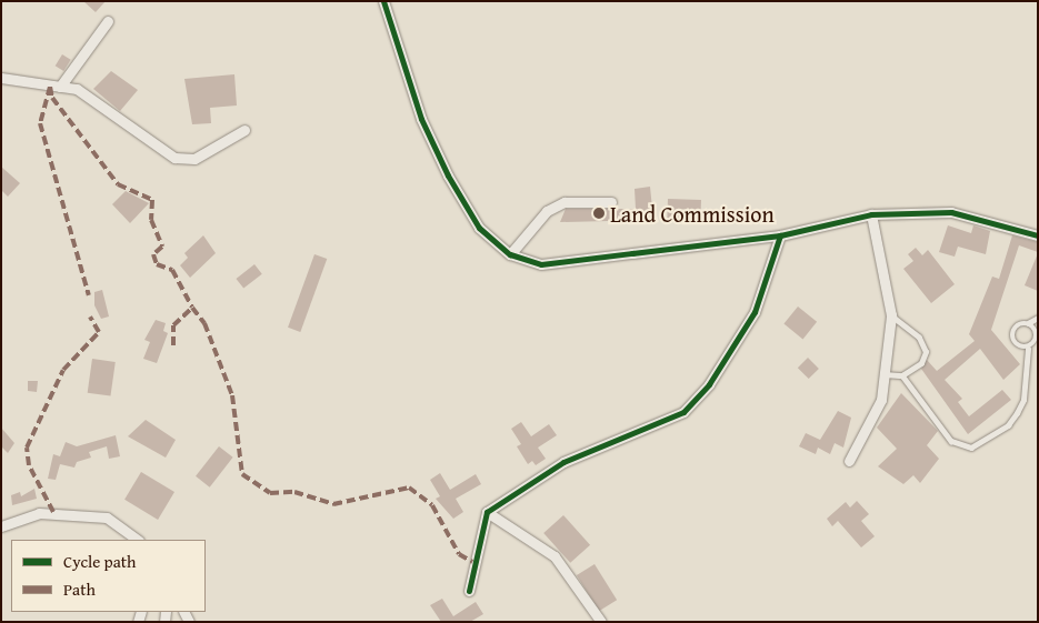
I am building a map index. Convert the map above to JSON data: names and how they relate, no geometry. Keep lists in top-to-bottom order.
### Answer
{
  "places": ["Land Commission"],
  "legend": ["Cycle path", "Path"]
}
